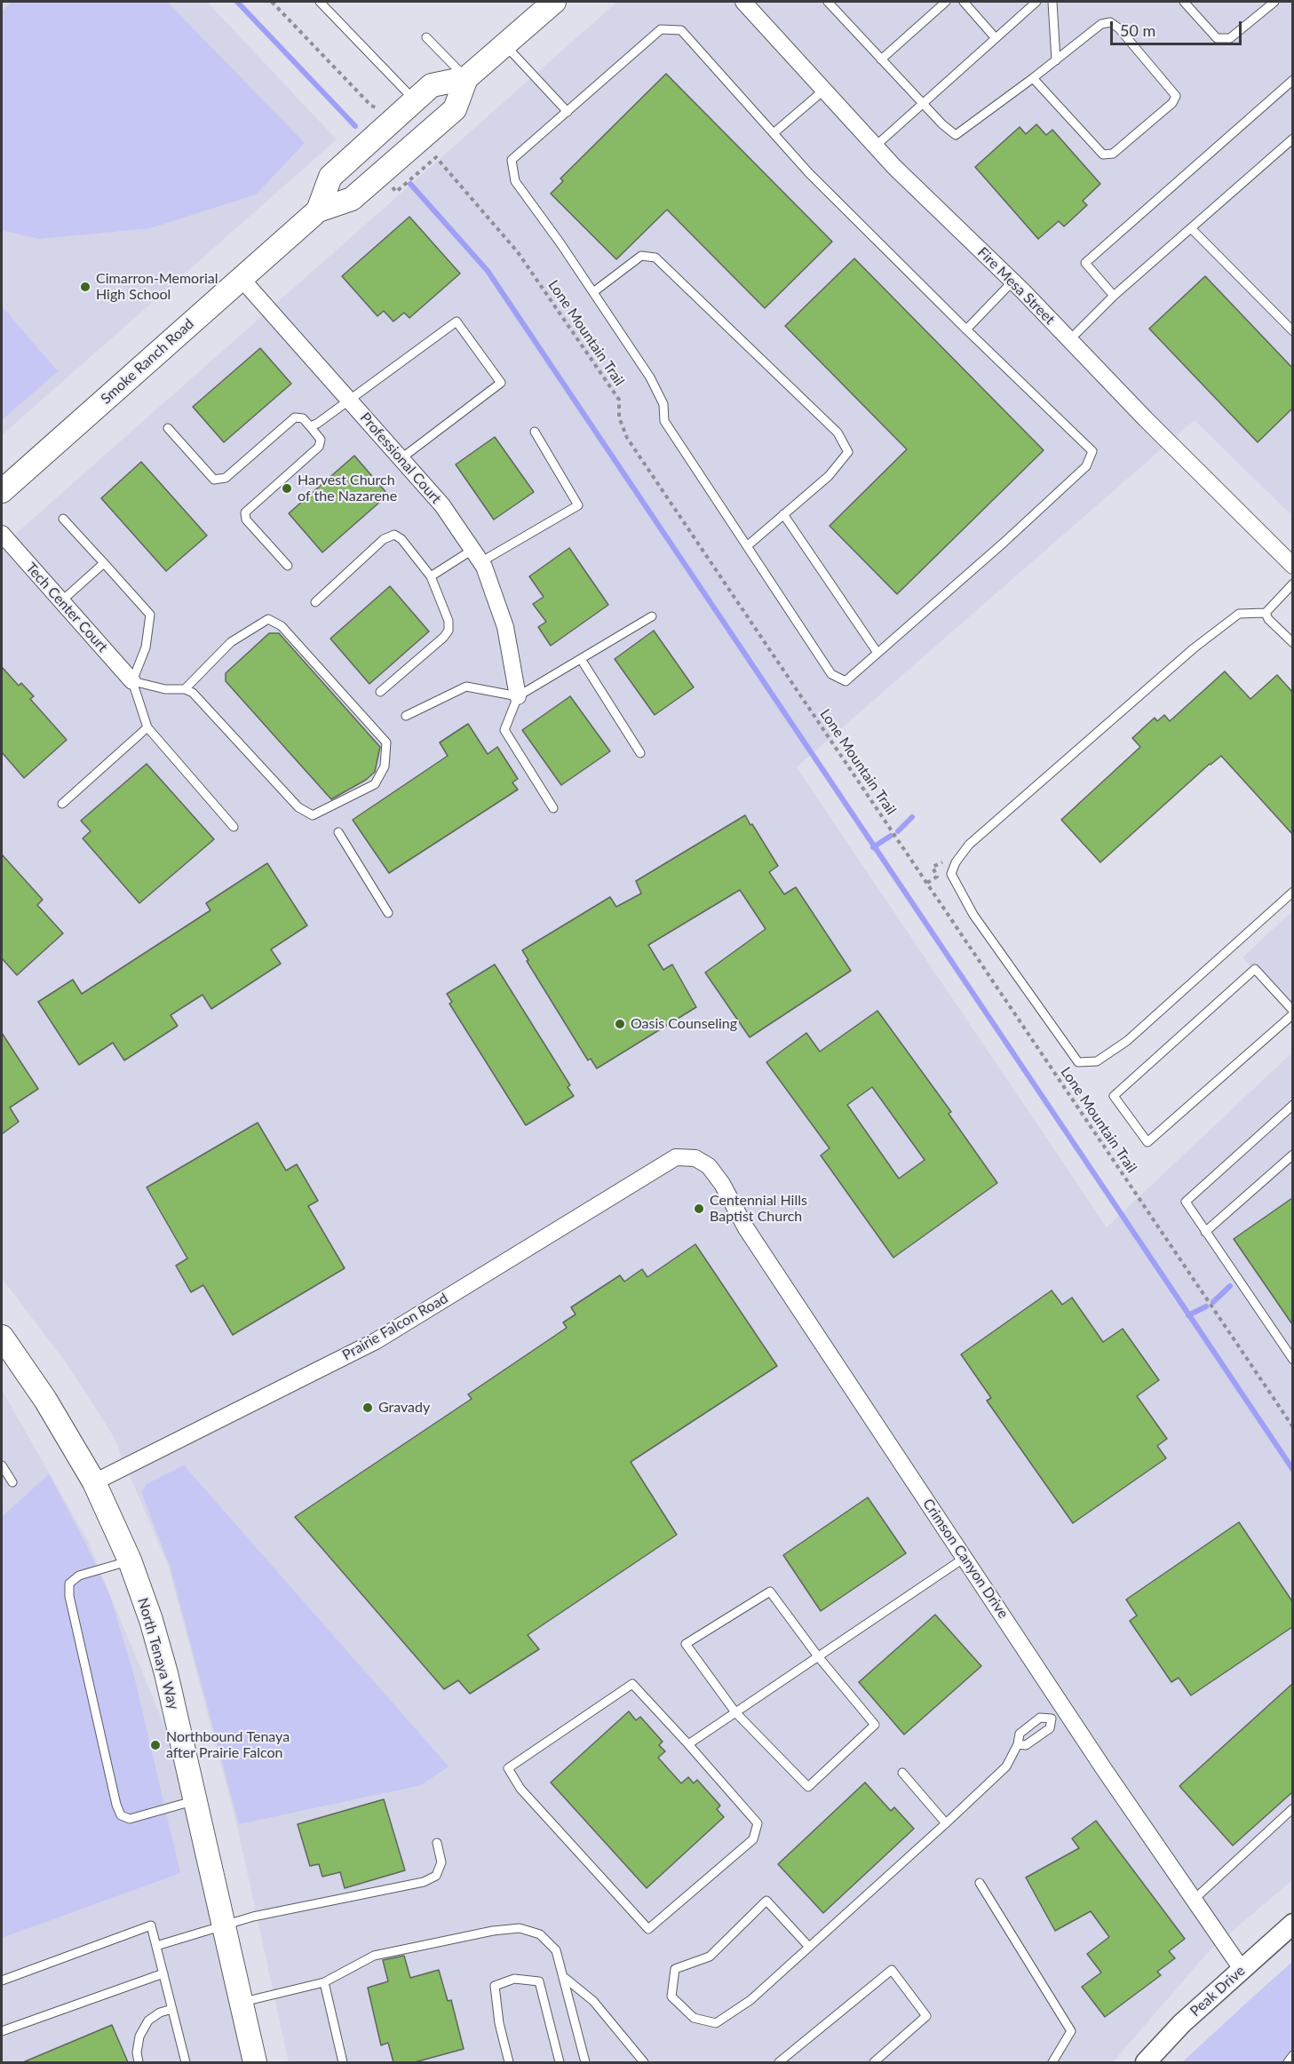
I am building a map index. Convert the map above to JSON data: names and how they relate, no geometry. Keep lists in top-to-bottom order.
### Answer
{
  "streets": {
    "main road": ["Smoke Ranch Road", "North Tenaya Way"],
    "street": [
      "Fire Mesa Street",
      "Professional Court",
      "Tech Center Court",
      "Prairie Falcon Road",
      "Crimson Canyon Drive",
      "Peak Drive"
    ],
    "path": ["Lone Mountain Trail"]
  },
  "crossings": [
    ["Smoke Ranch Road", "Professional Court"],
    ["Prairie Falcon Road", "Crimson Canyon Drive"],
    ["Prairie Falcon Road", "North Tenaya Way"],
    ["Crimson Canyon Drive", "Peak Drive"]
  ],
  "places": [
    "Cimarron-Memorial High School",
    "Harvest Church of the Nazarene",
    "Oasis Counseling",
    "Centennial Hills Baptist Church",
    "Gravady",
    "Northbound Tenaya after Prairie Falcon"
  ],
  "scale_bar": "50 m"
}
